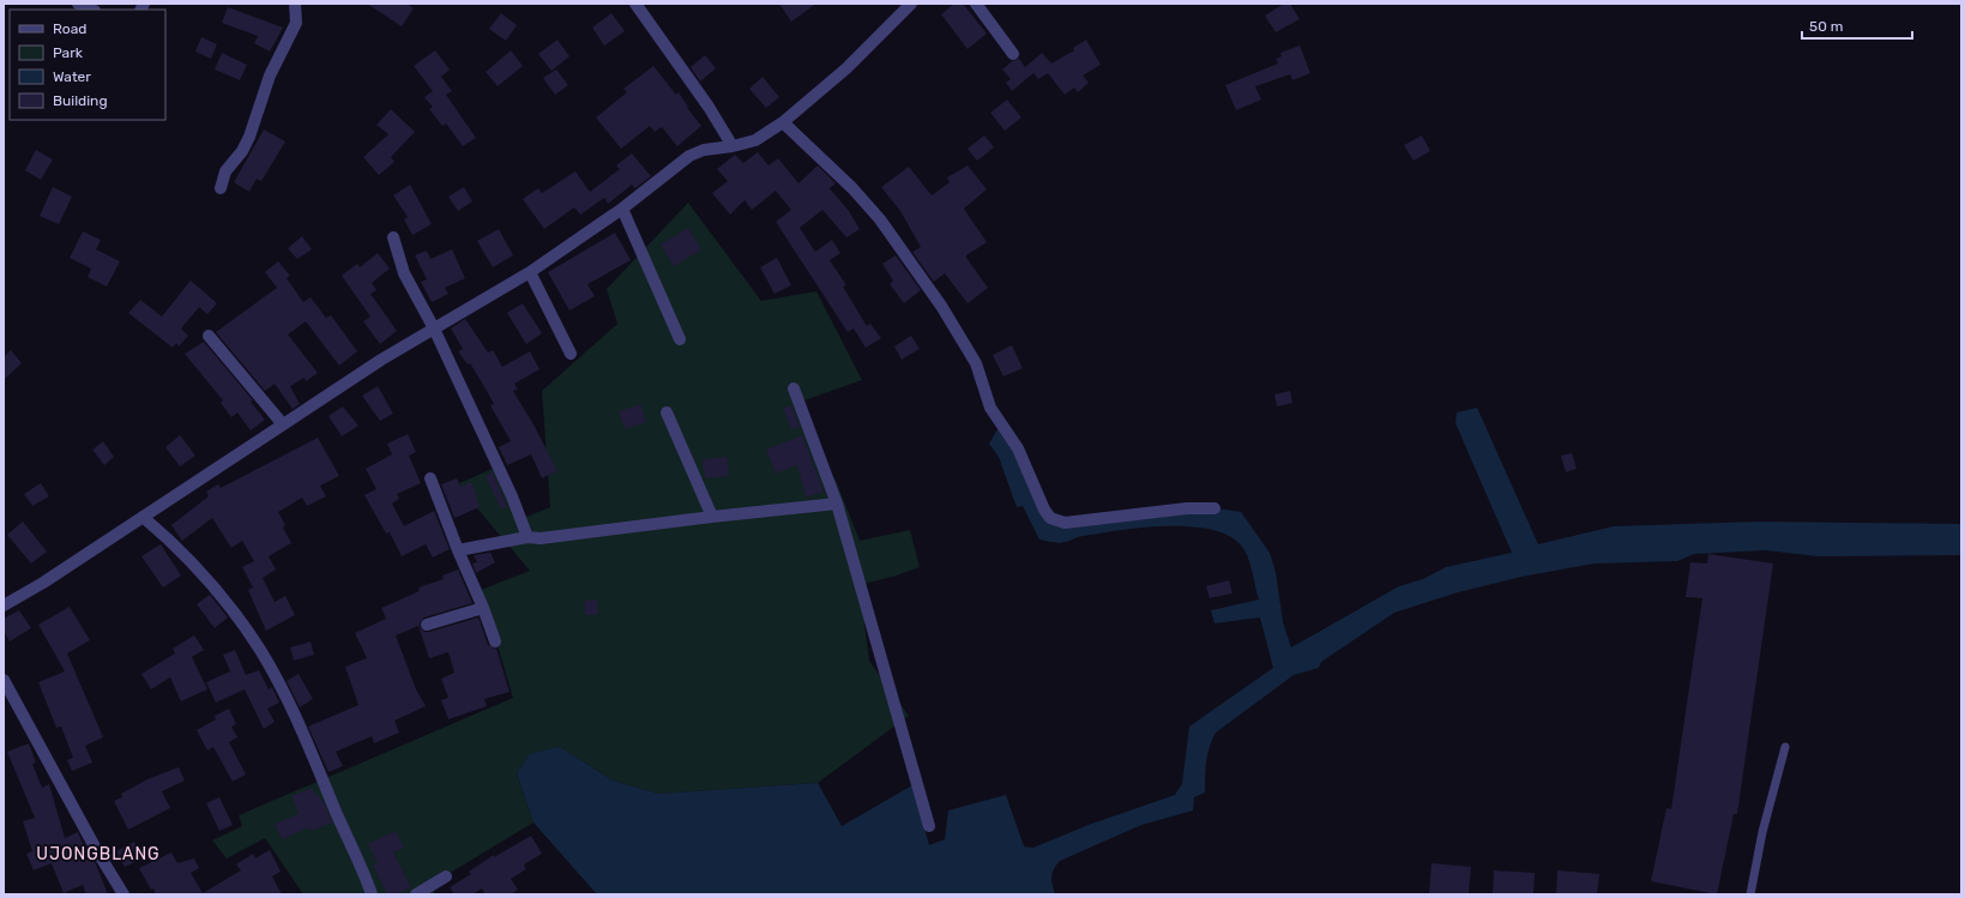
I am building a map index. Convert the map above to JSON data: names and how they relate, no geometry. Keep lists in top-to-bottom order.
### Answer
{
  "districts": ["UJONGBLANG"],
  "legend": [
    "Road",
    "Park",
    "Water",
    "Building"
  ],
  "scale_bar": "50 m"
}
